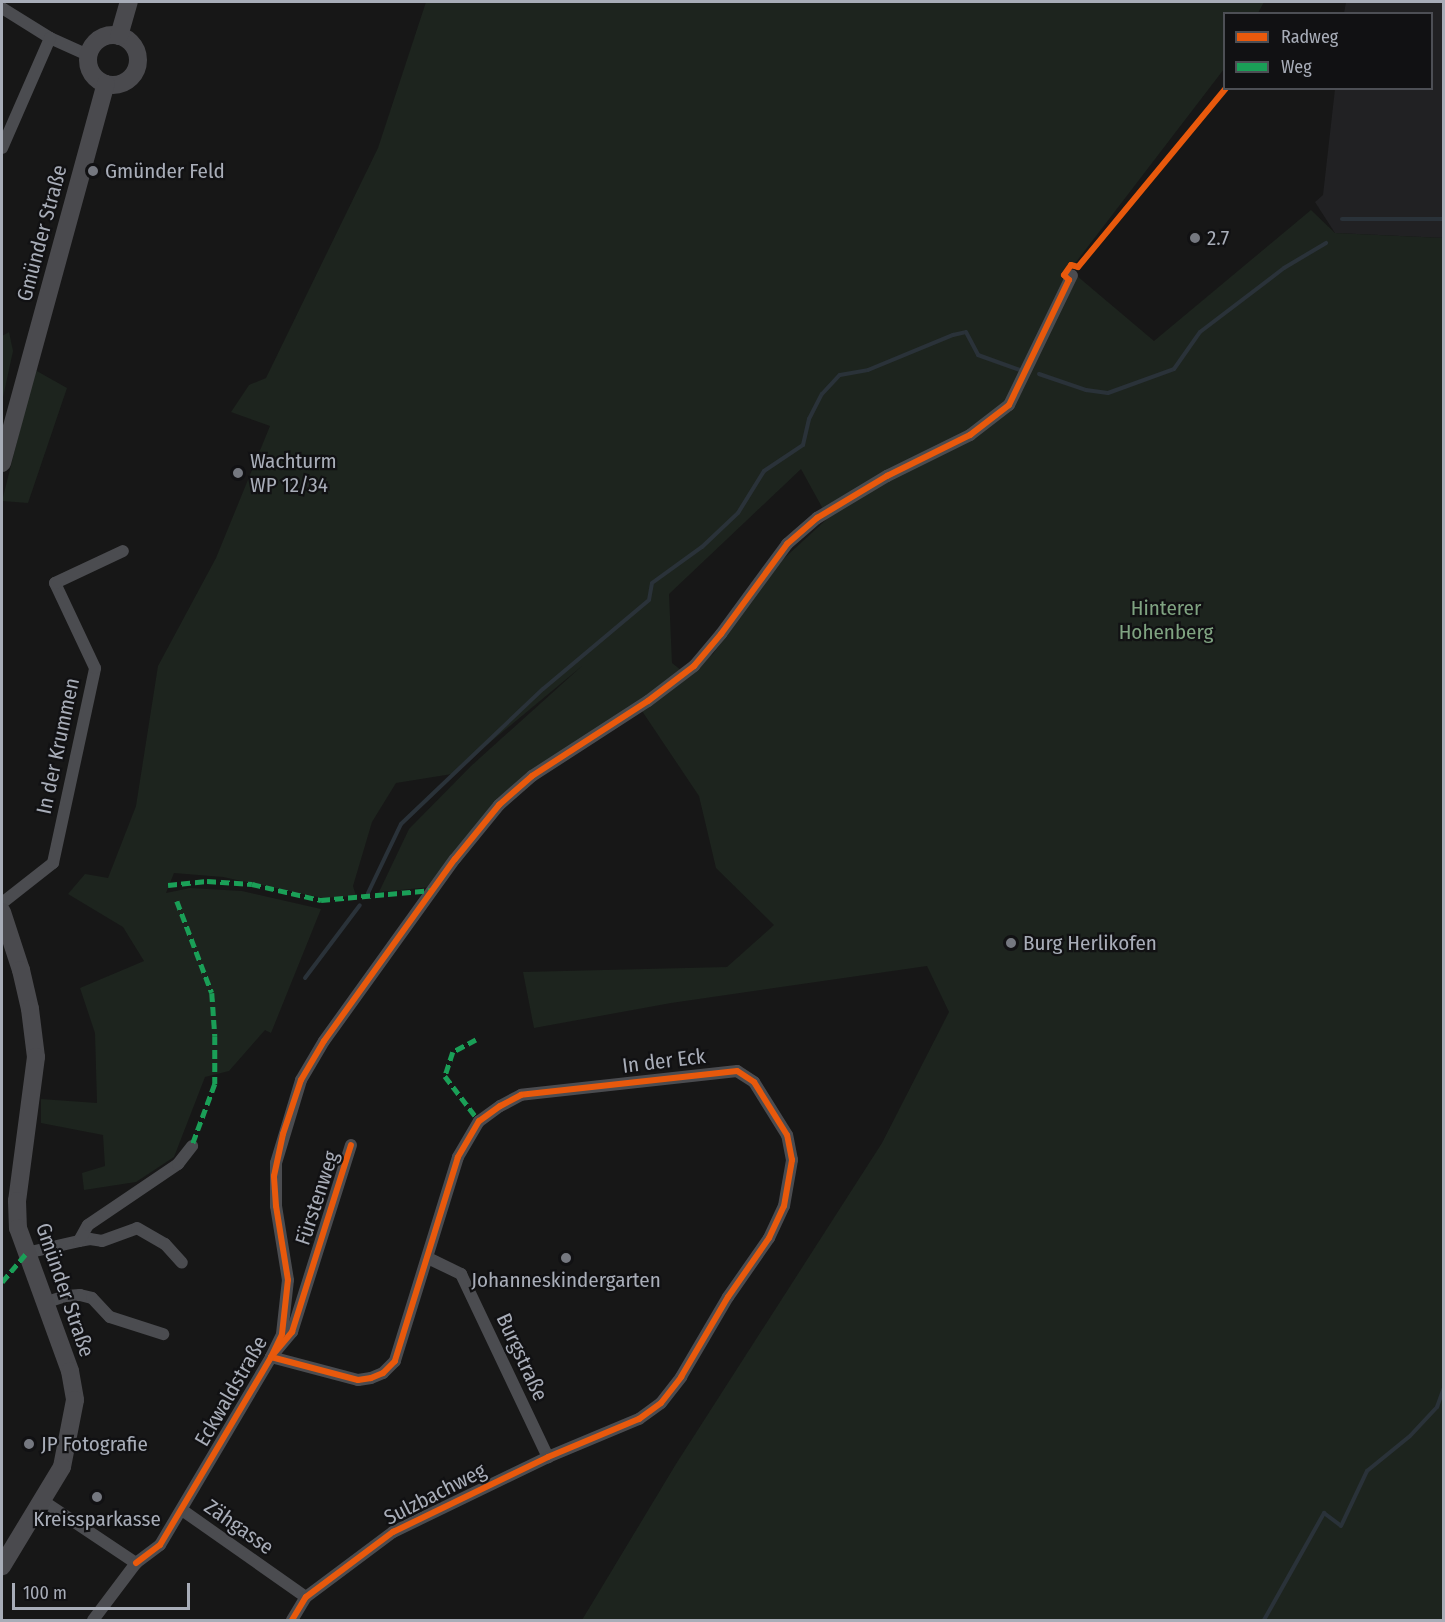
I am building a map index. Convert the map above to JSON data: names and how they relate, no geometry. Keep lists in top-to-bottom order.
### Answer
{
  "streets": {
    "main road": ["Gmünder Straße"],
    "street": [
      "In der Krummen",
      "In der Eck",
      "Fürstenweg",
      "Burgstraße",
      "Eckwaldstraße",
      "Sulzbachweg",
      "Zähgasse"
    ]
  },
  "crossings": [
    ["In der Eck", "Fürstenweg"],
    ["In der Eck", "Burgstraße"],
    ["In der Eck", "Eckwaldstraße"],
    ["In der Eck", "Sulzbachweg"],
    ["Fürstenweg", "Eckwaldstraße"],
    ["Burgstraße", "Sulzbachweg"],
    ["Eckwaldstraße", "Zähgasse"],
    ["Sulzbachweg", "Zähgasse"]
  ],
  "parks": ["Hinterer Hohenberg"],
  "places": [
    "Gmünder Feld",
    "2.7",
    "Wachturm WP 12/34",
    "Burg Herlikofen",
    "Johanneskindergarten",
    "JP Fotografie",
    "Kreissparkasse"
  ],
  "legend": ["Radweg", "Weg"],
  "scale_bar": "100 m"
}
